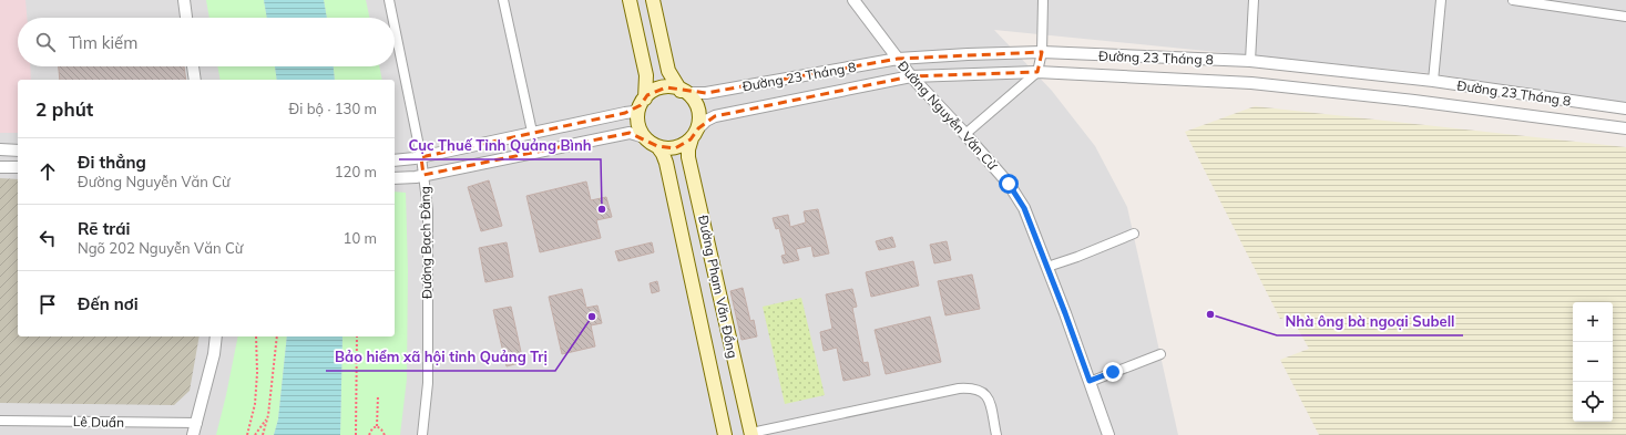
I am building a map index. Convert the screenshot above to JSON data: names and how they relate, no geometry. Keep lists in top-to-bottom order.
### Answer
{
  "streets": {
    "main road": ["Đường Phạm Văn Đồng"],
    "street": [
      "Đường 23 Tháng 8",
      "Đường Nguyễn Văn Cừ",
      "Đường Bạch Đằng",
      "Lê Duẩn"
    ]
  },
  "crossings": [
    ["Đường 23 Tháng 8", "Đường Nguyễn Văn Cừ"],
    ["Đường 23 Tháng 8", "Đường Phạm Văn Đồng"]
  ],
  "places": ["Cục Thuế Tỉnh Quảng Bình", "Nhà ông bà ngoại Subell", "Bảo hiểm xã hội tỉnh Quảng Trị"],
  "page": {
    "search": "Tìm kiếm",
    "heading": ["2 phút", "Đi bộ · 130 m"],
    "list": [
      ["Đi thẳng", "Đường Nguyễn Văn Cừ", "120 m"],
      ["Rẽ trái", "Ngõ 202 Nguyễn Văn Cừ", "10 m"],
      "Đến nơi"
    ],
    "map_buttons": ["+", "−"]
  }
}
